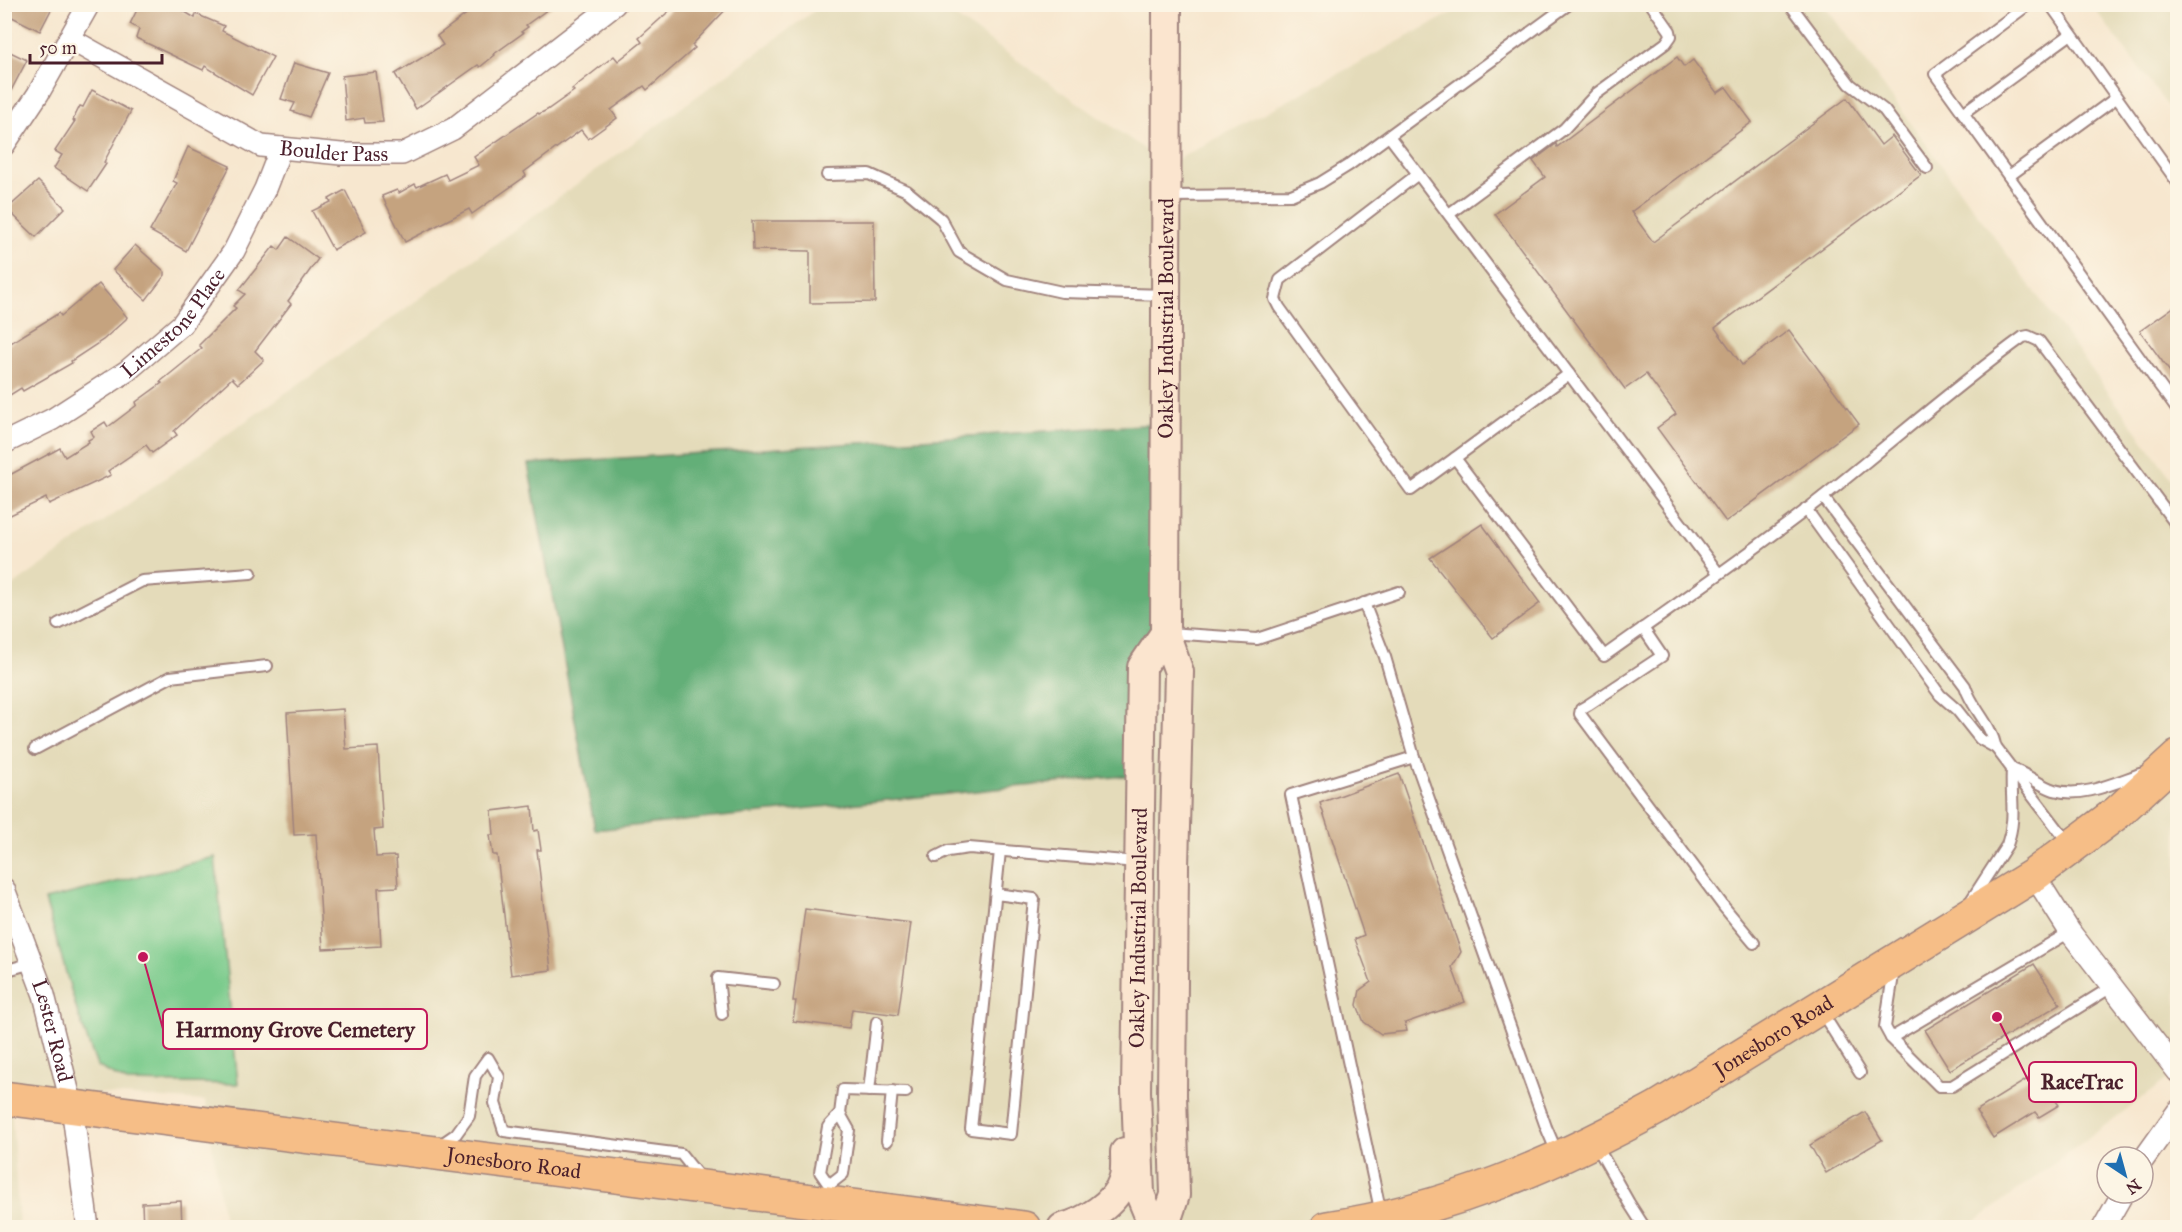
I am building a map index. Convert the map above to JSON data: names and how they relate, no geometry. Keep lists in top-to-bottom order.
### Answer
{
  "streets": {
    "highway": ["Jonesboro Road"],
    "street": [
      "Boulder Pass",
      "Oakley Industrial Boulevard",
      "Limestone Place",
      "Lester Road"
    ]
  },
  "crossings": [
    ["Boulder Pass", "Limestone Place"],
    ["Lester Road", "Jonesboro Road"]
  ],
  "places": ["Harmony Grove Cemetery", "RaceTrac"],
  "scale_bar": "50 m",
  "north": "bottom right"
}
